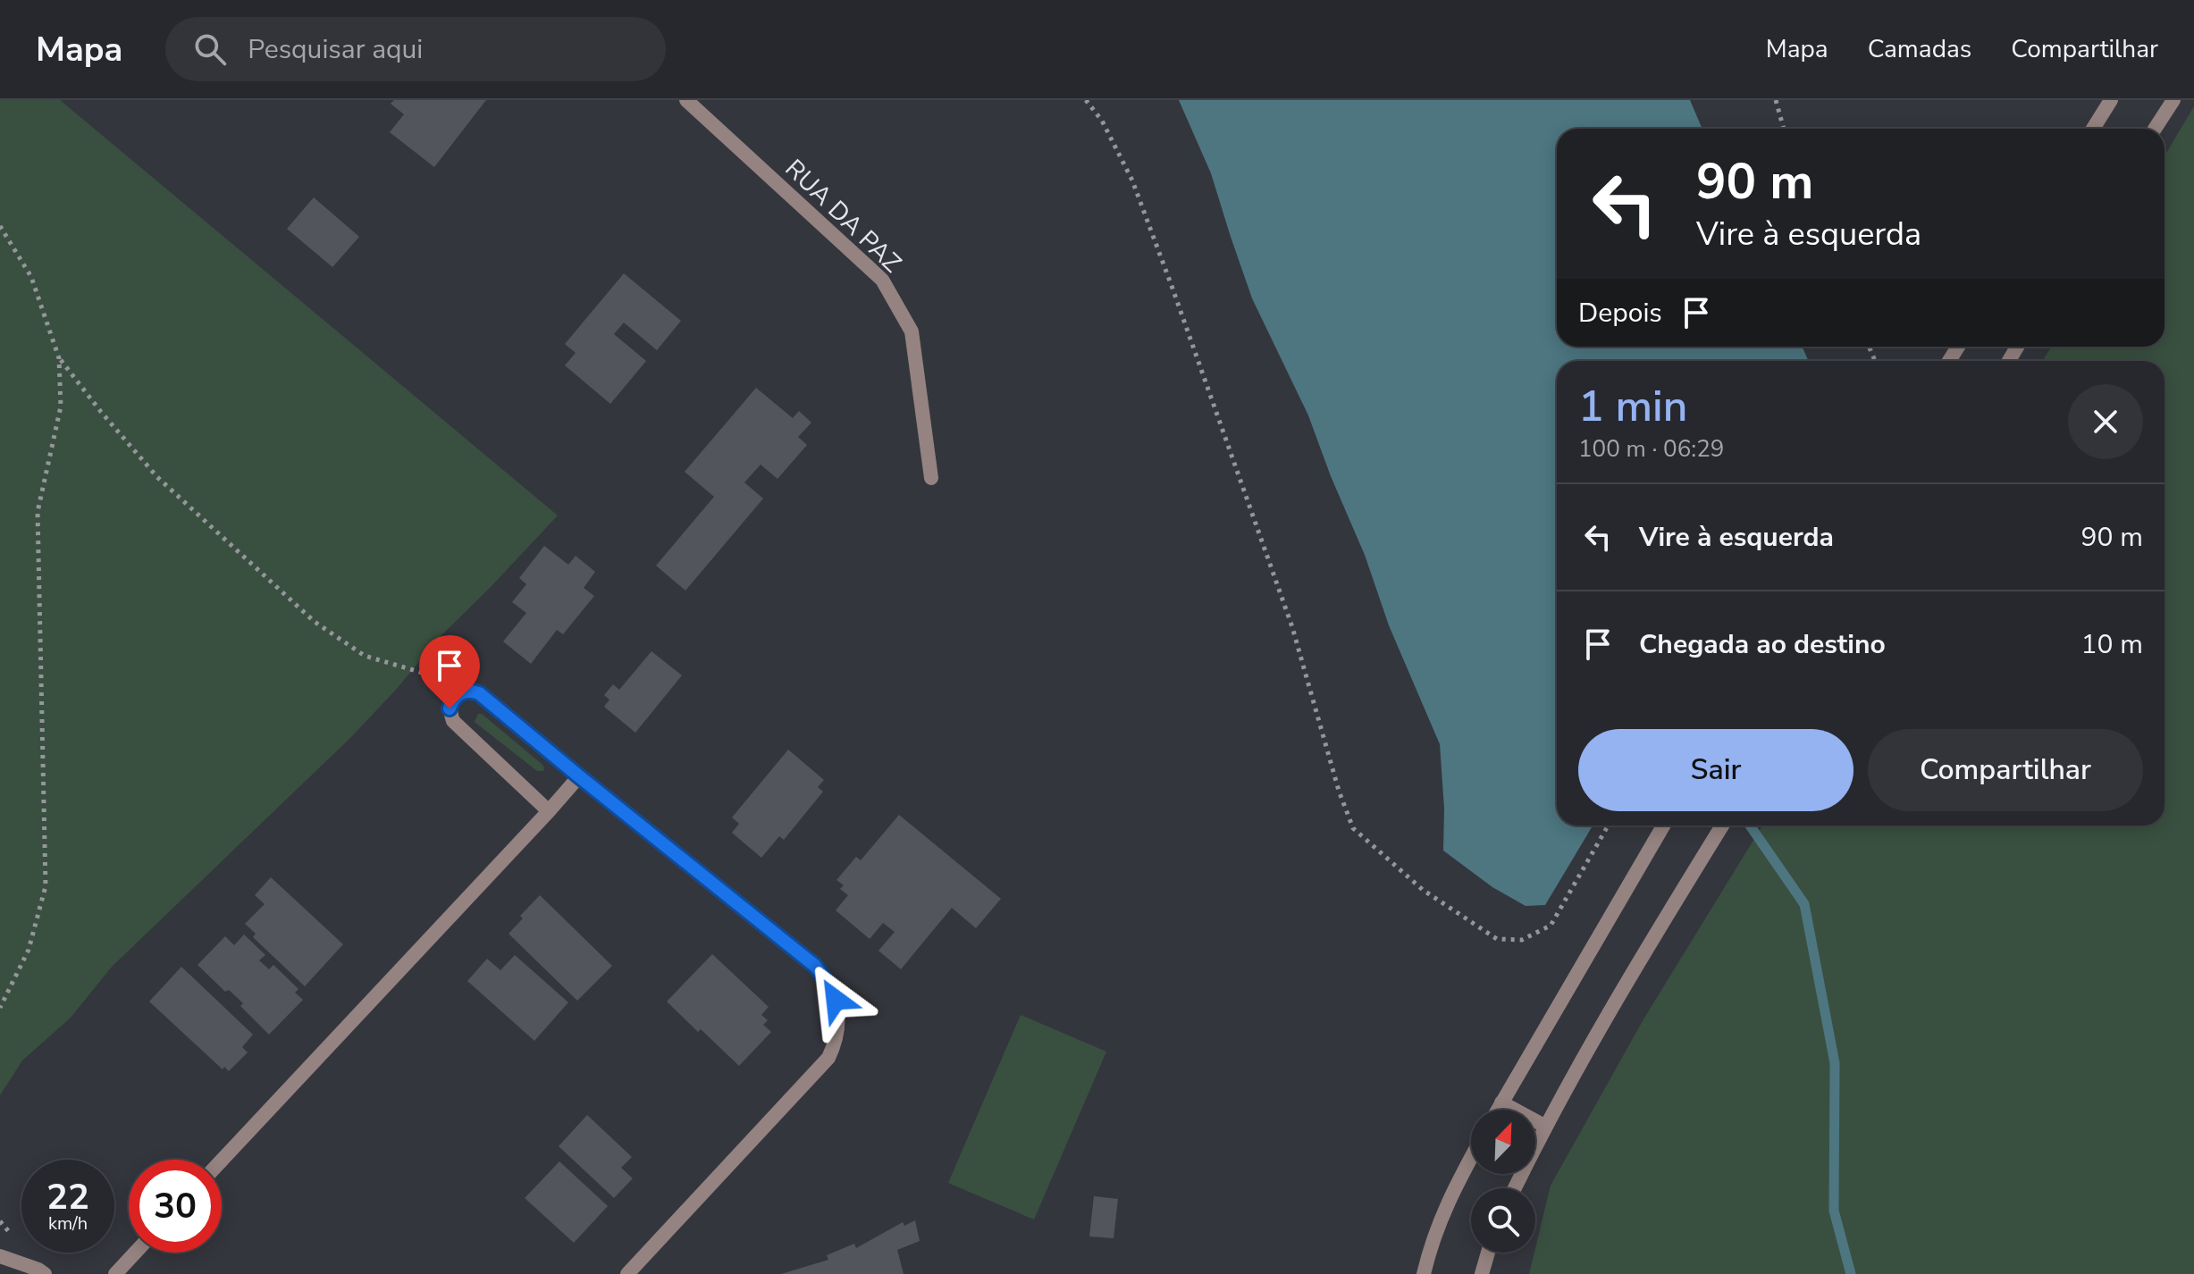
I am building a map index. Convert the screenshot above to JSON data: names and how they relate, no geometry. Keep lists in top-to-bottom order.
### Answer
{
  "streets": {
    "street": ["RUA DA PAZ"]
  },
  "north": "top right",
  "page": {
    "header": "Mapa",
    "search": "Pesquisar aqui",
    "nav": ["Mapa", "Camadas", "Compartilhar"],
    "turn": ["90 m", "Vire à esquerda"],
    "then": "Depois",
    "heading": ["1 min", "100 m · 06:29"],
    "list": [
      {
        "name": "Vire à esquerda",
        "value": "90 m"
      },
      {
        "name": "Chegada ao destino",
        "value": "10 m"
      }
    ],
    "buttons": ["Sair", "Compartilhar"],
    "speed": "22 km/h",
    "limit": "30"
  }
}
